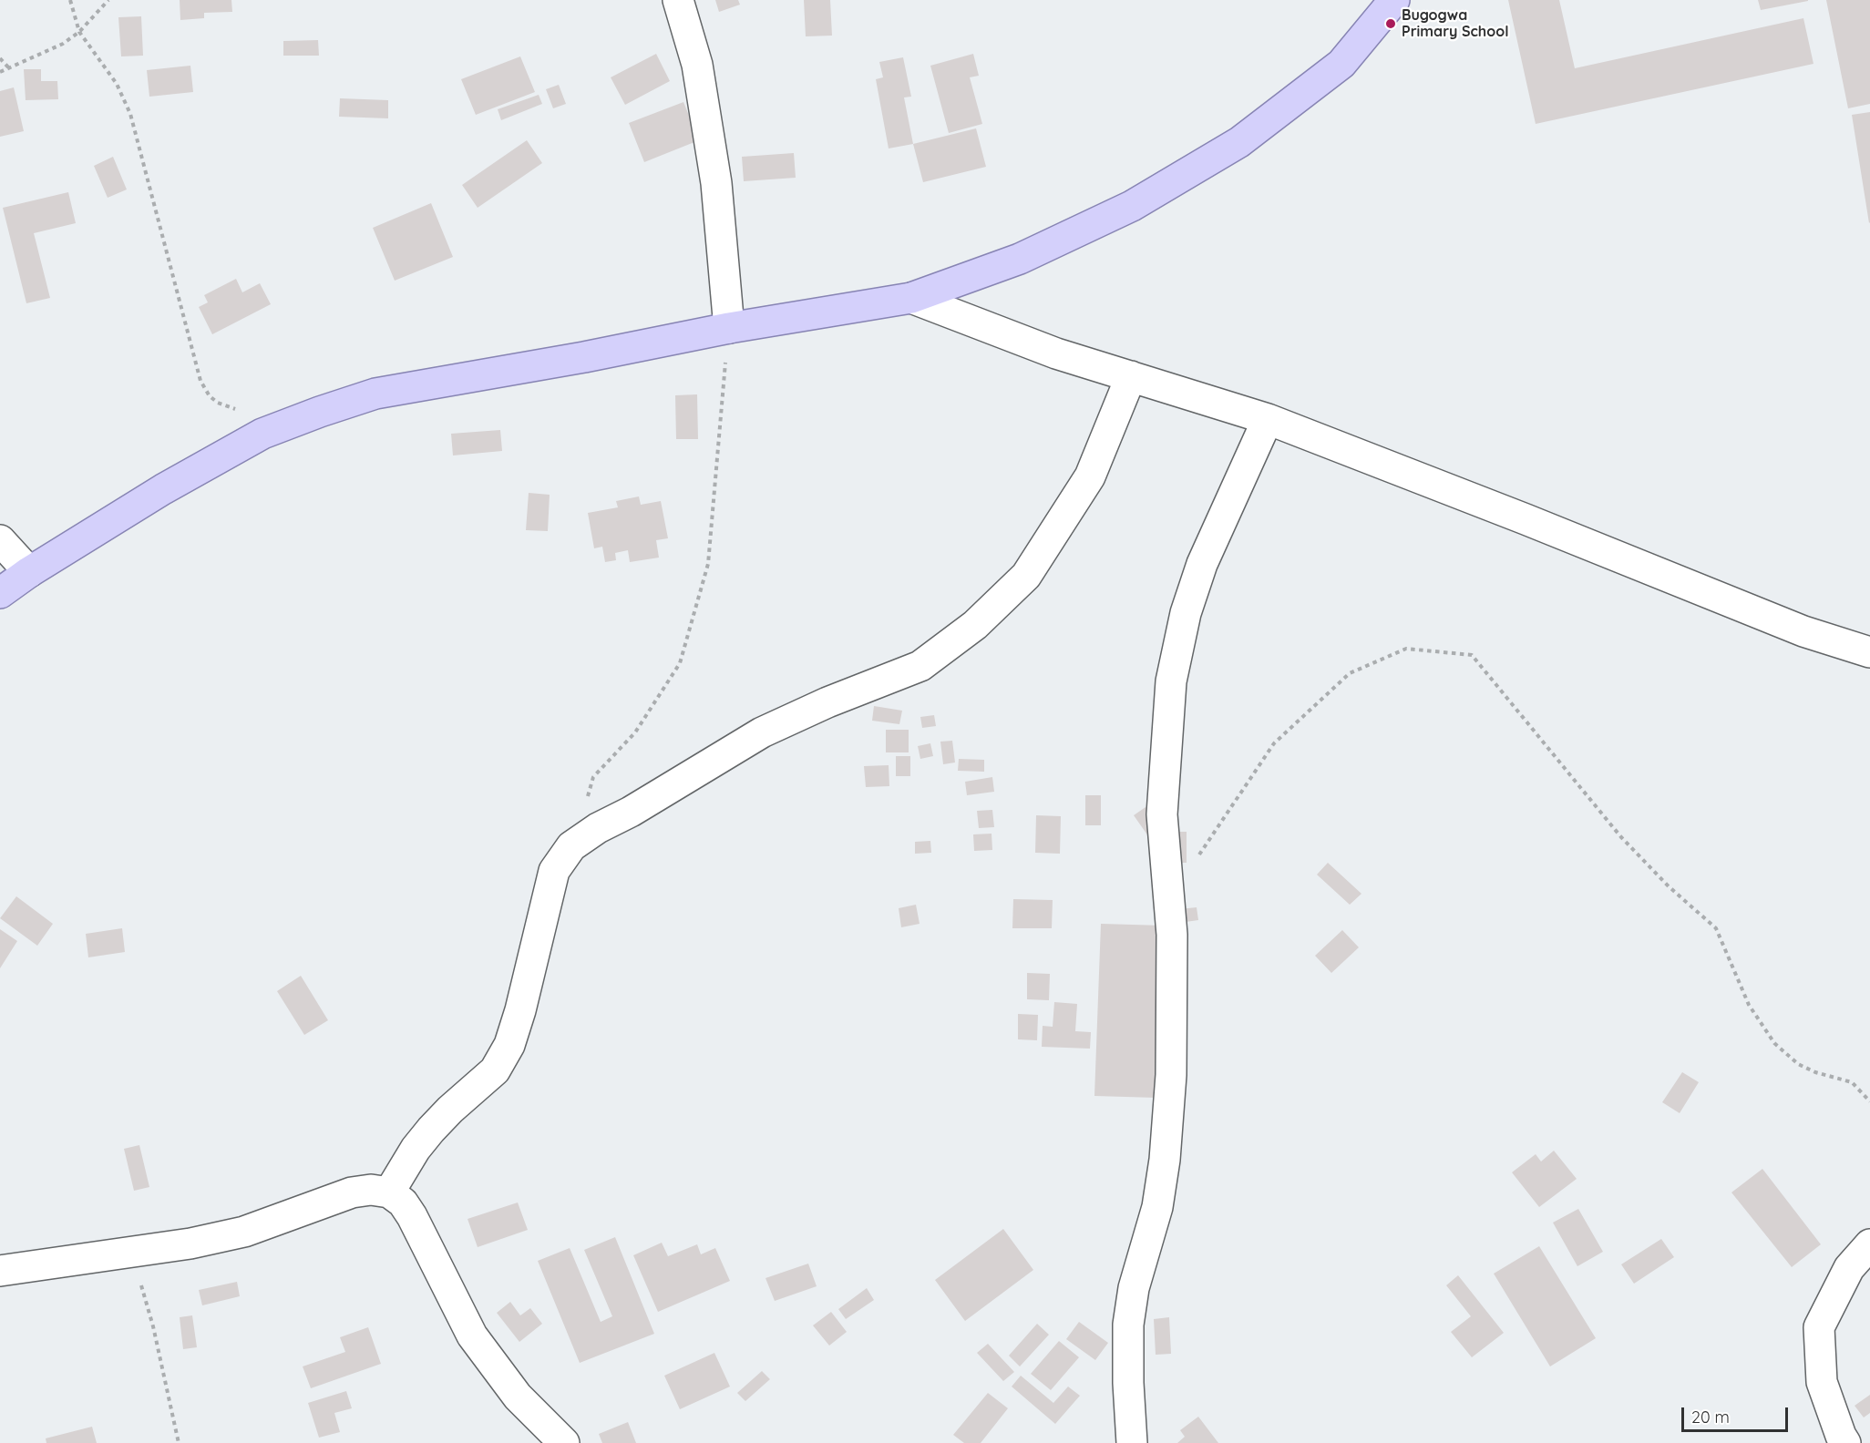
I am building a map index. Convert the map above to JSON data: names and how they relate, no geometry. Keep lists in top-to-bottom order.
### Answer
{
  "places": ["Bugogwa Primary School"],
  "scale_bar": "20 m"
}
